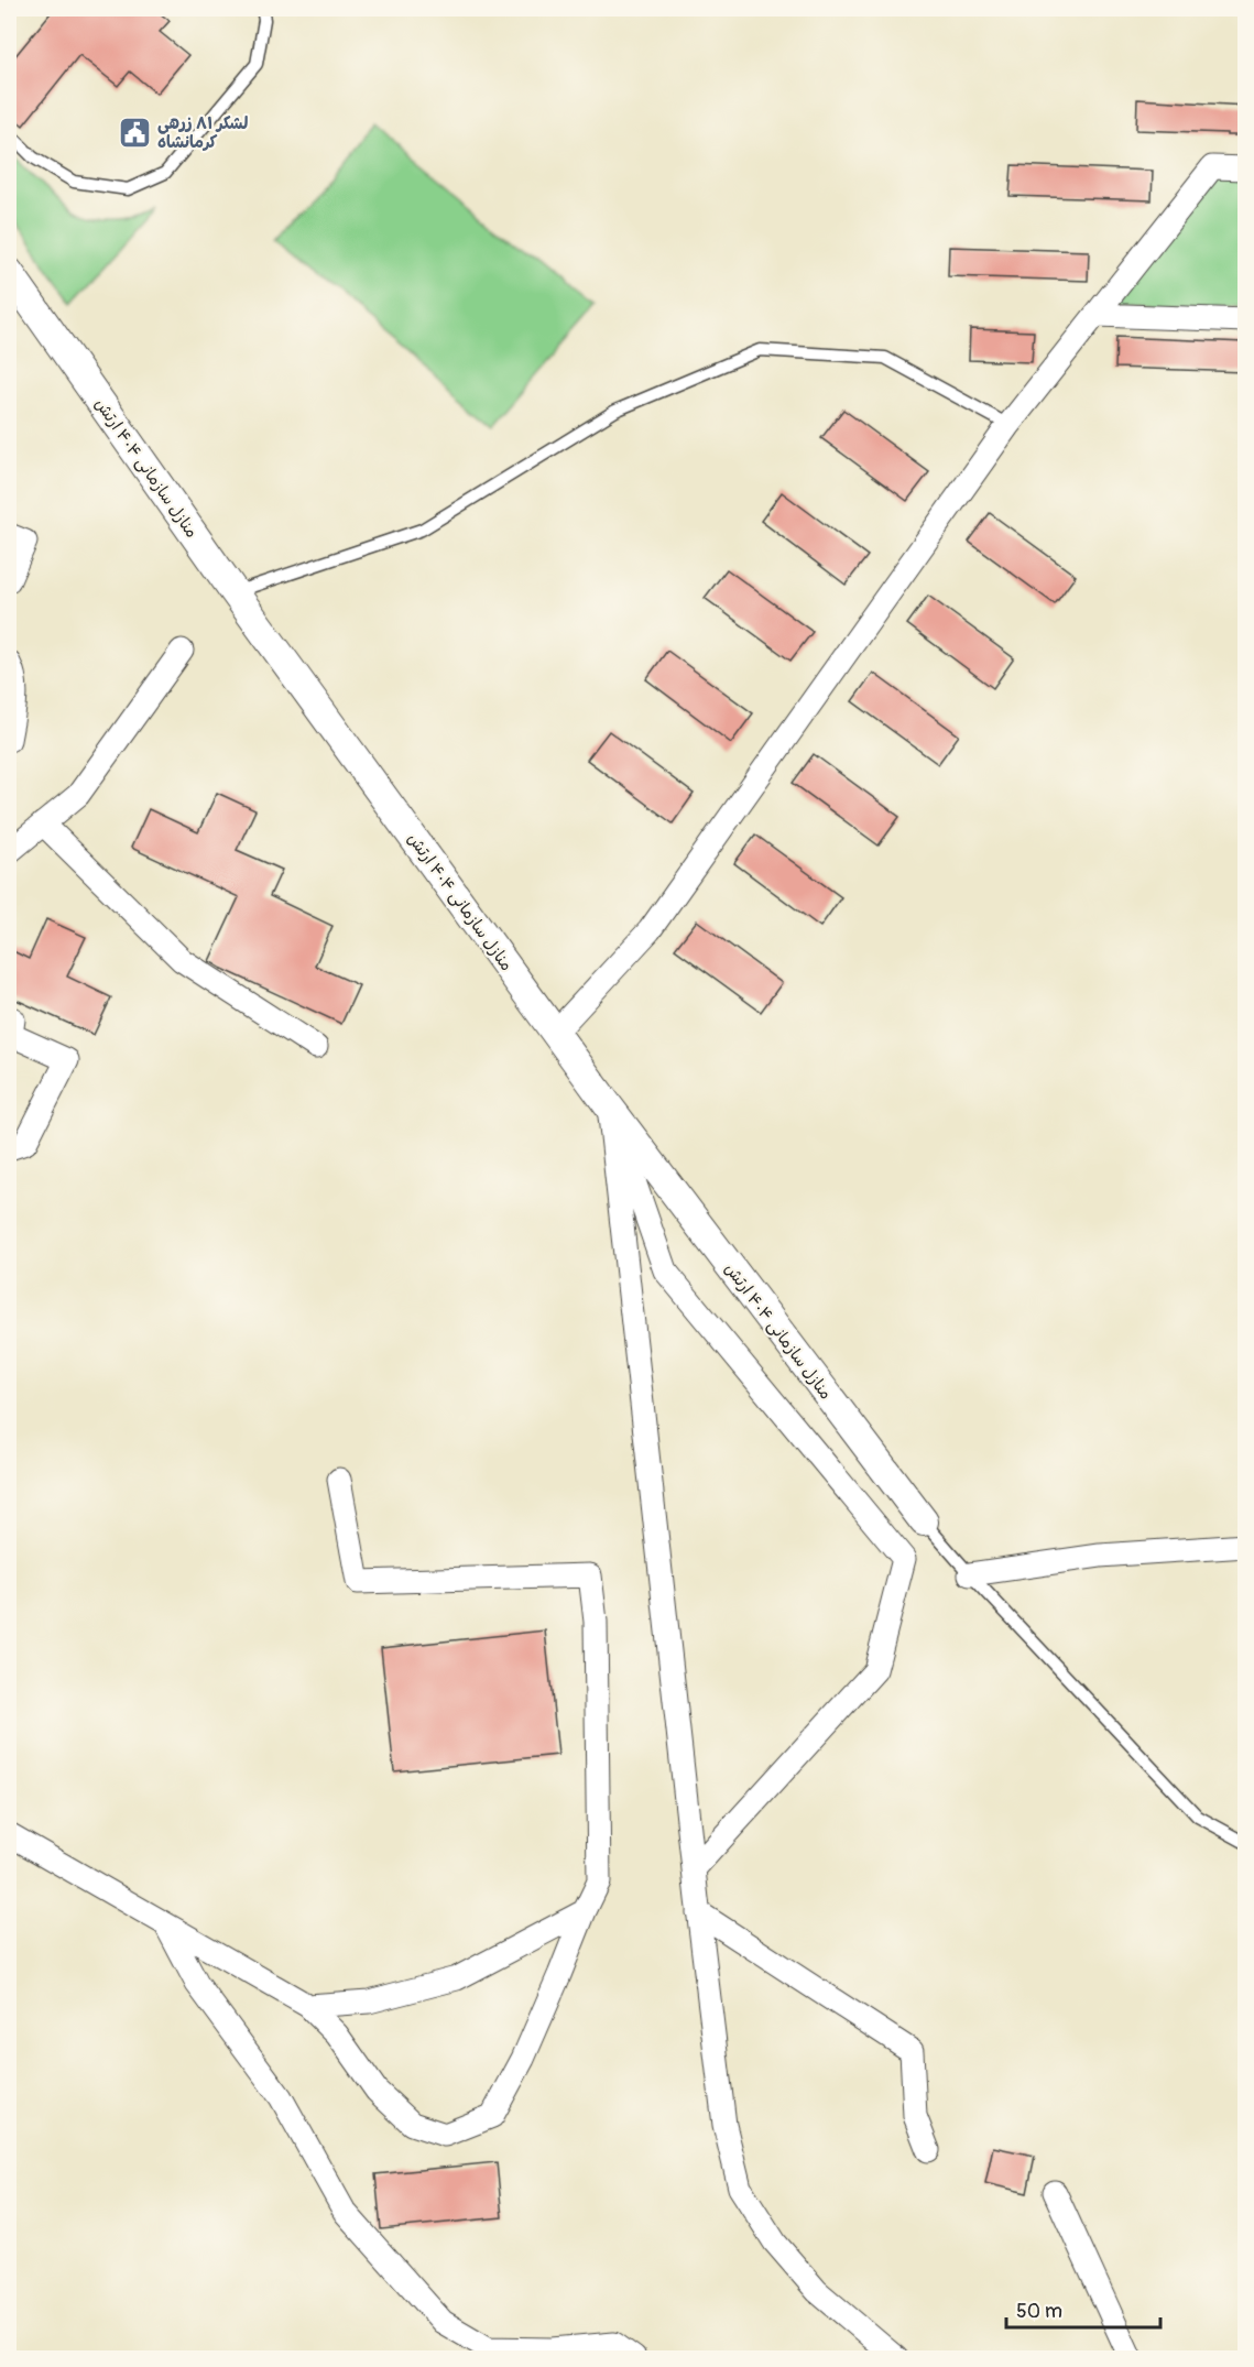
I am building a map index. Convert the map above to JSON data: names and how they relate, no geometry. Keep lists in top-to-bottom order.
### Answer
{
  "streets": {
    "street": ["منازل سازمانی ۴۰۴ ارتش"]
  },
  "places": {
    "public building": ["لشکر ۸۱ زرهی کرمانشاه"]
  },
  "scale_bar": "50 m"
}
